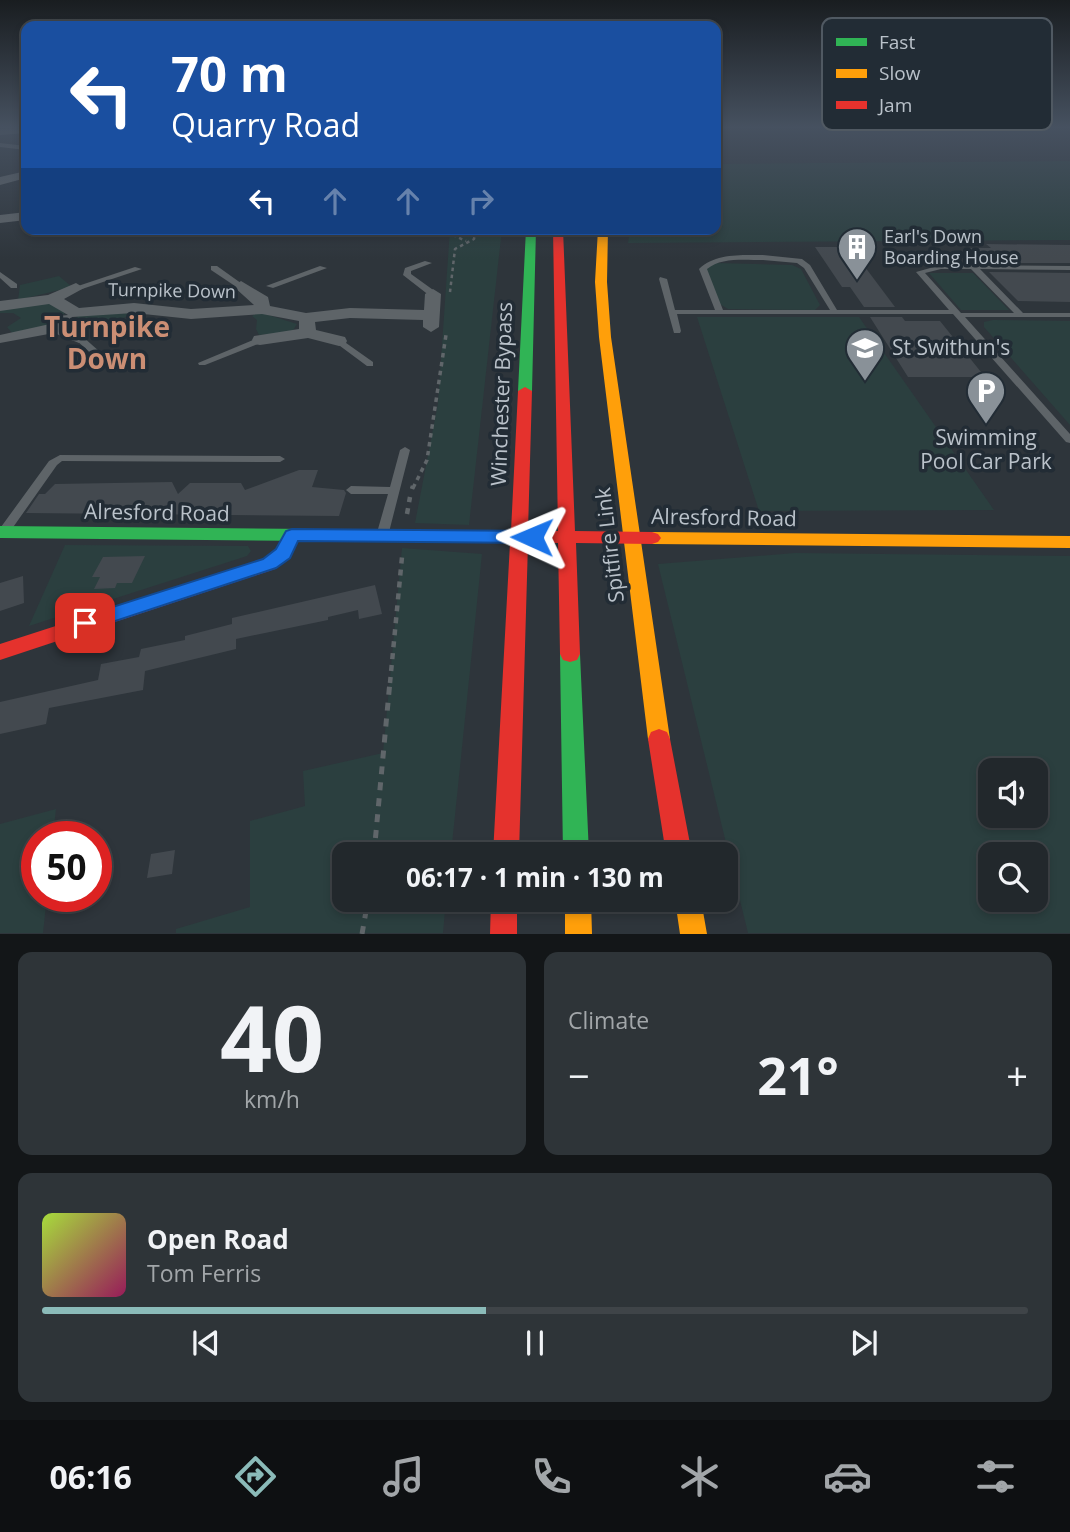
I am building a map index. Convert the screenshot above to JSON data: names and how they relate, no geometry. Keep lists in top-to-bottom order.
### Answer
{
  "streets": {
    "main road": ["Winchester Bypass", "Alresford Road", "Spitfire Link"],
    "street": ["Turnpike Down"]
  },
  "districts": ["Turnpike Down"],
  "places": {
    "building": ["Earl's Down Boarding House"],
    "school or university": ["St Swithun's"],
    "parking": ["Swimming Pool Car Park"]
  },
  "legend": ["Fast", "Slow", "Jam"],
  "page": {
    "turn": ["70 m", "Quarry Road"],
    "limit": "50",
    "trip": "06:17 · 1 min · 130 m",
    "tile": [
      ["40", "km/h"],
      "Climate"
    ],
    "heat": ["−", "21°", "+"],
    "song": ["Open Road", "Tom Ferris"],
    "tabs": "06:16"
  }
}
